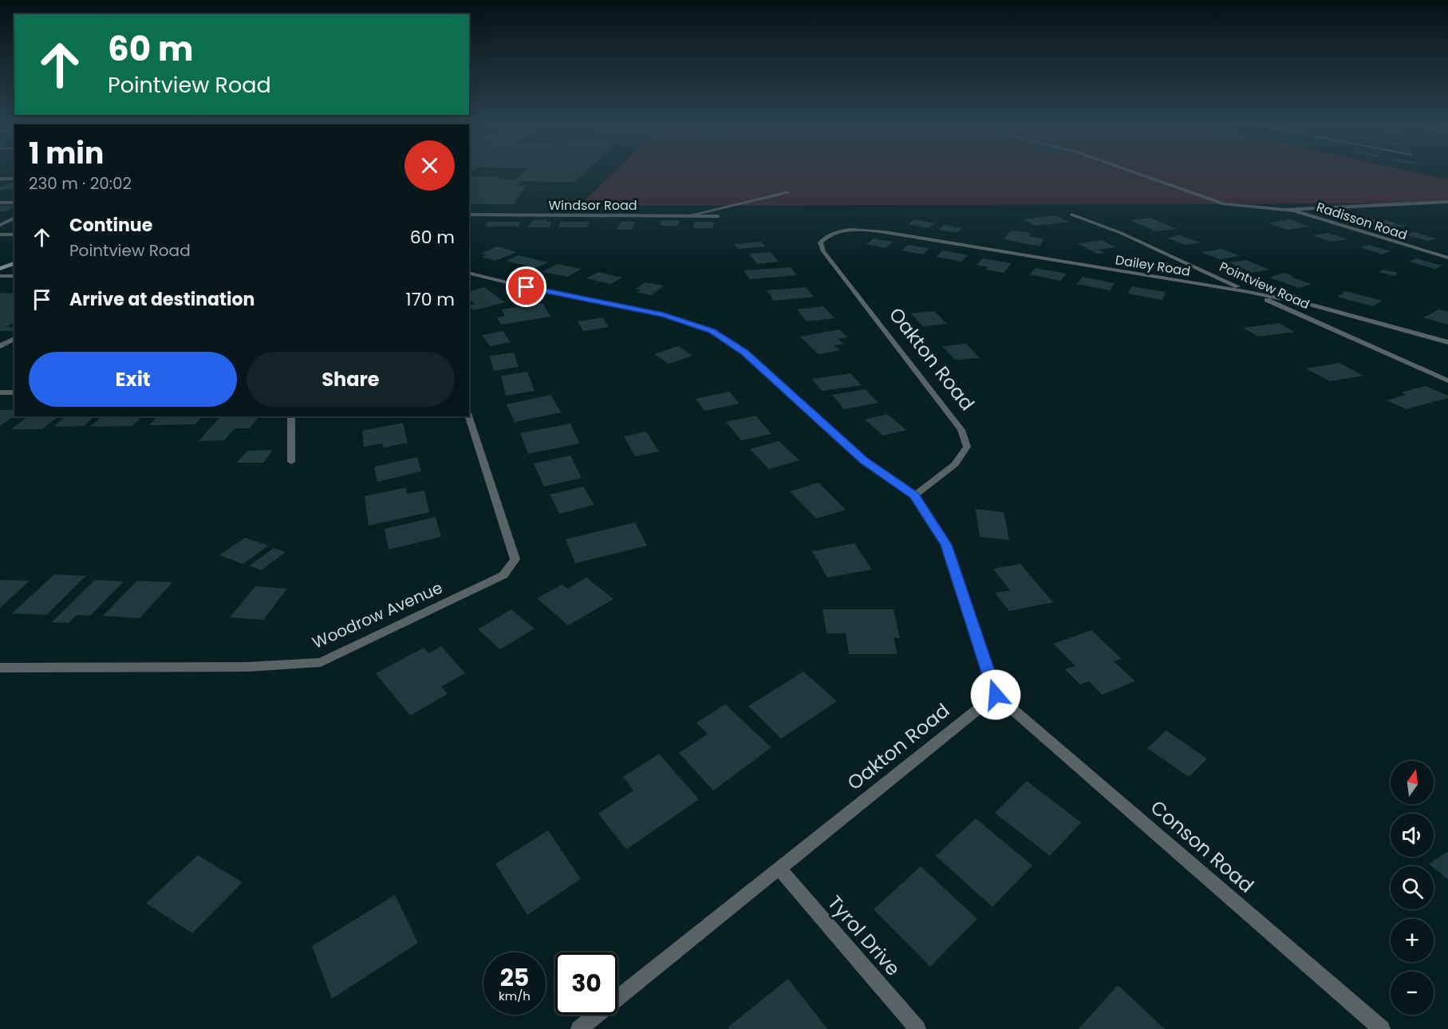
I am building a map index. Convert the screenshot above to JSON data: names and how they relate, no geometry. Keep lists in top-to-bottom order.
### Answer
{
  "streets": {
    "street": [
      "Windsor Road",
      "Radisson Road",
      "Dailey Road",
      "Pointview Road",
      "Oakton Road",
      "Woodrow Avenue",
      "Conson Road",
      "Tyrol Drive"
    ]
  },
  "crossings": [
    ["Dailey Road", "Pointview Road"],
    ["Dailey Road", "Oakton Road"],
    ["Oakton Road", "Conson Road"],
    ["Oakton Road", "Tyrol Drive"]
  ],
  "north": "top",
  "page": {
    "turn": ["60 m", "Pointview Road"],
    "heading": ["1 min", "230 m · 20:02"],
    "list": [
      {
        "name": "Continue",
        "note": "Pointview Road",
        "value": "60 m"
      },
      {
        "name": "Arrive at destination",
        "value": "170 m"
      }
    ],
    "buttons": ["Exit", "Share"],
    "map_buttons": ["+", "−"],
    "speed": "25 km/h",
    "limit": "30"
  }
}
